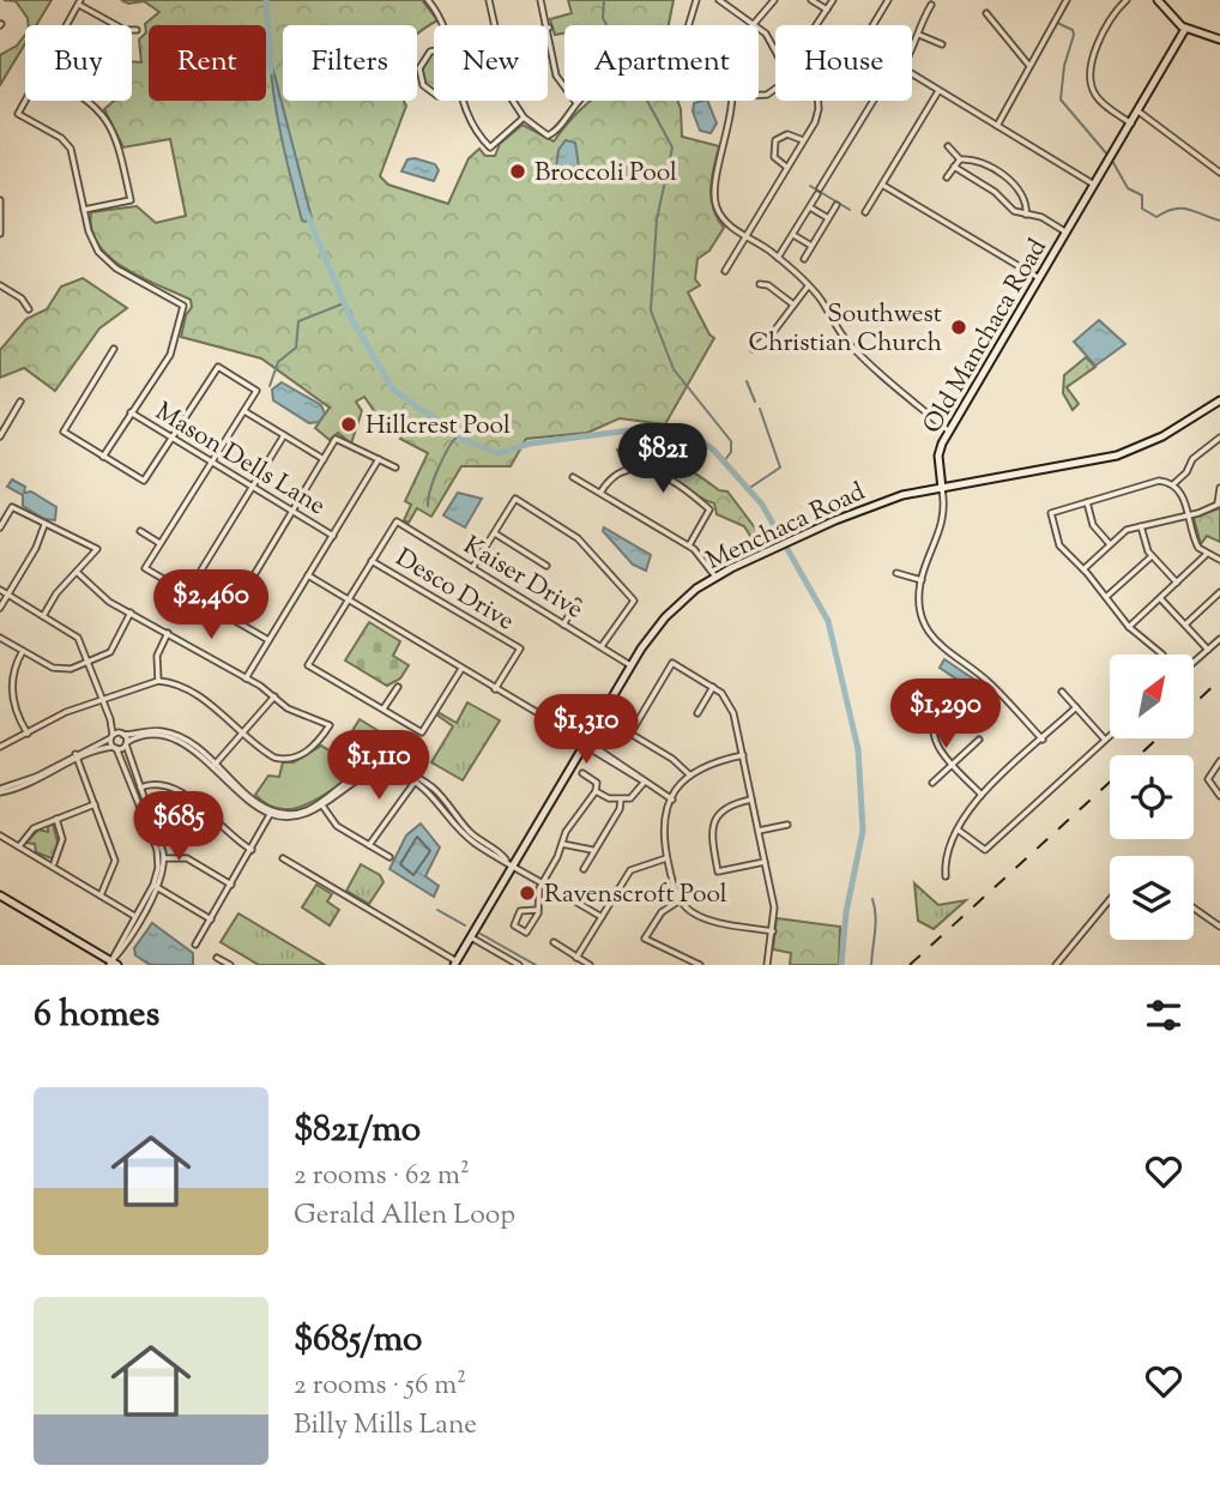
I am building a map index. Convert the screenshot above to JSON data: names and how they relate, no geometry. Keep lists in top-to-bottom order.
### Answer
{
  "streets": {
    "main road": ["Old Manchaca Road", "Menchaca Road"],
    "street": ["Mason Dells Lane", "Kaiser Drive", "Desco Drive"]
  },
  "crossings": [
    ["Old Manchaca Road", "Menchaca Road"],
    ["Menchaca Road", "Kaiser Drive"],
    ["Kaiser Drive", "Desco Drive"]
  ],
  "places": [
    "Broccoli Pool",
    "Southwest Christian Church",
    "Hillcrest Pool",
    "Ravenscroft Pool"
  ],
  "north": "top right",
  "page": {
    "chip": [
      "Buy",
      "Rent",
      "Filters",
      "New",
      "Apartment",
      "House"
    ],
    "price": [
      "$821",
      "$2,460",
      "$1,290",
      "$1,310",
      "$1,110",
      "$685"
    ],
    "heading": "6 homes",
    "list": [
      {
        "name": "$821/mo",
        "note": "2 rooms · 62 m² · Gerald Allen Loop"
      },
      {
        "name": "$685/mo",
        "note": "2 rooms · 56 m² · Billy Mills Lane"
      }
    ]
  }
}
